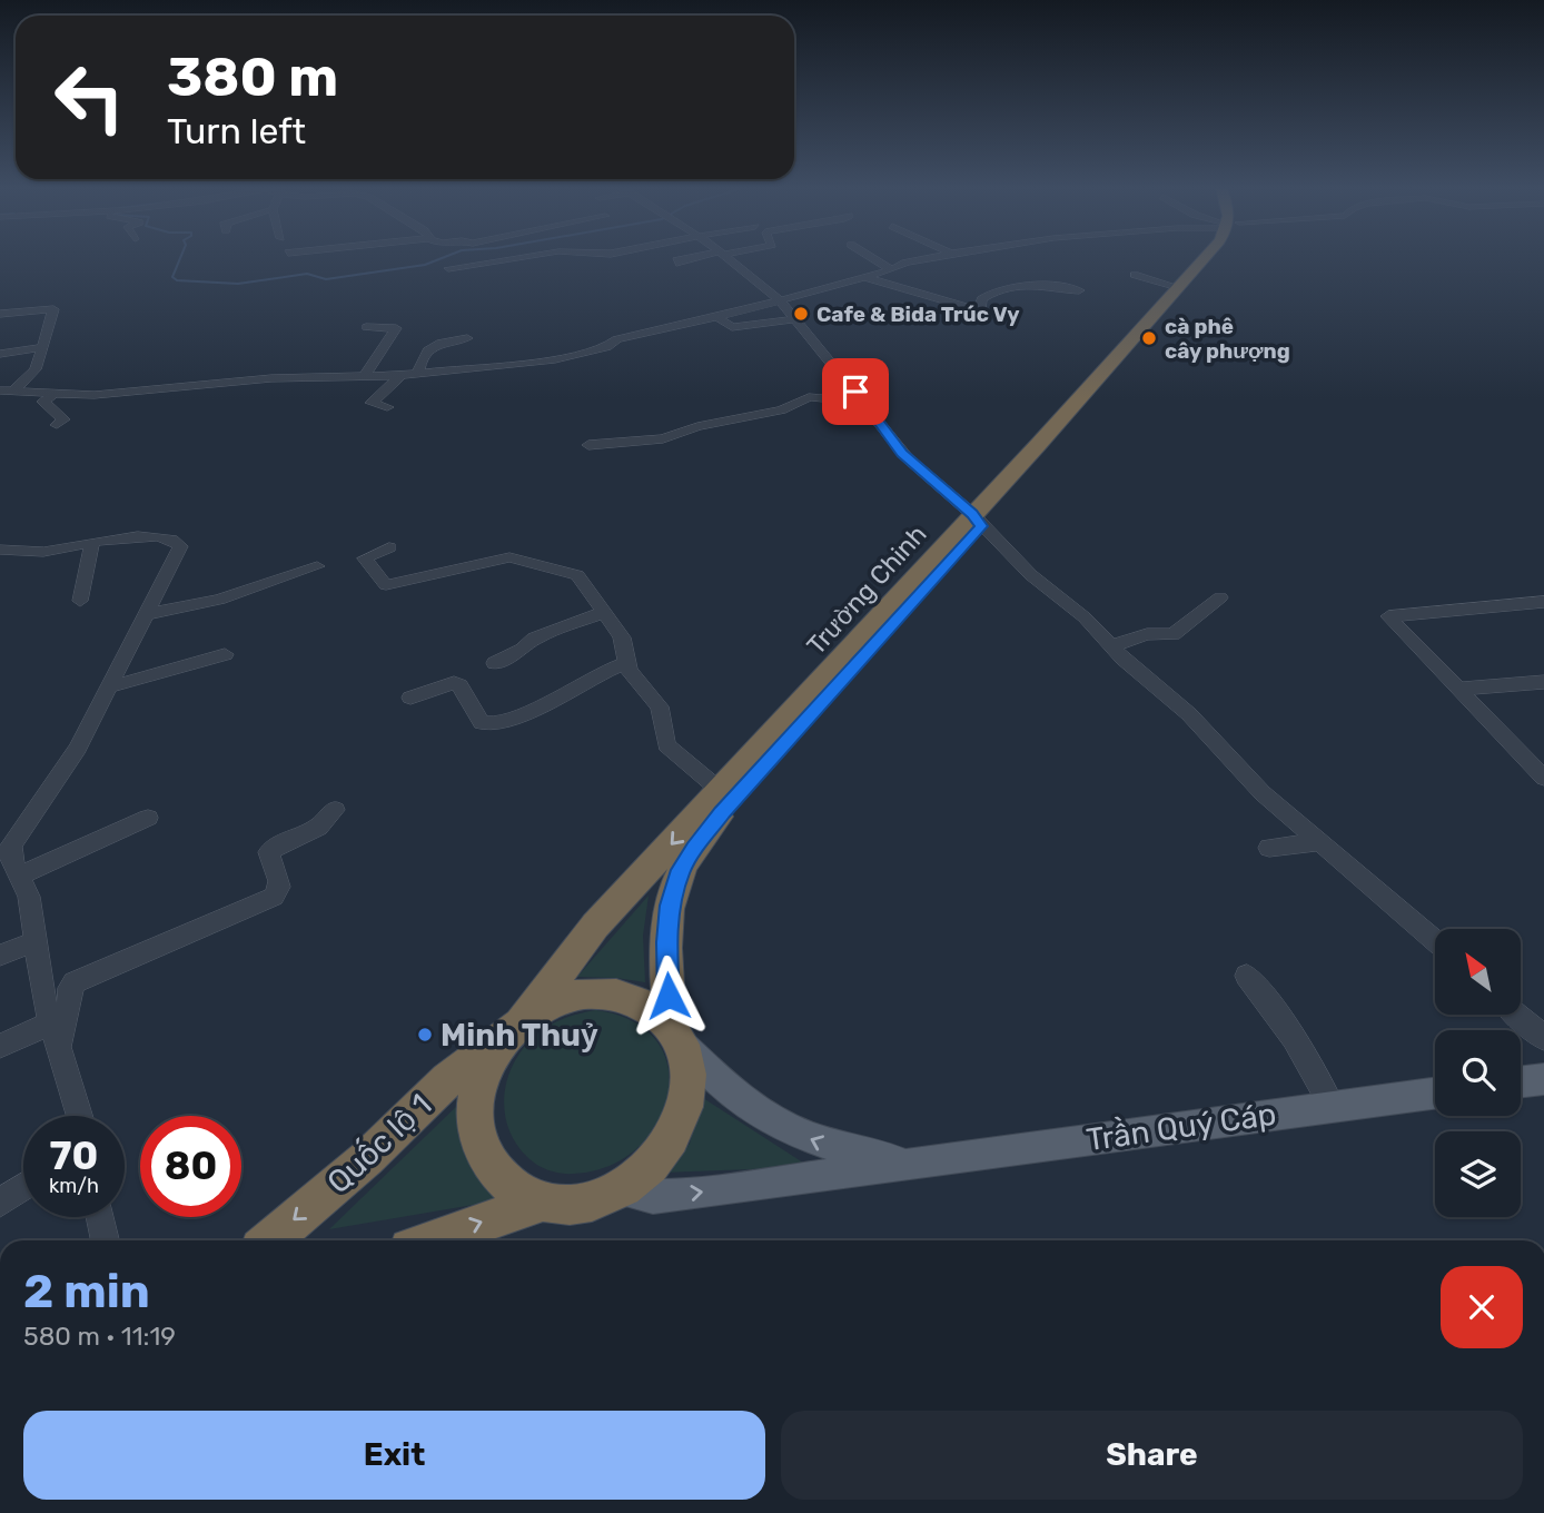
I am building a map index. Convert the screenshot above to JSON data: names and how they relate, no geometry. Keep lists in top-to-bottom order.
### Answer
{
  "streets": {
    "highway": ["Trường Chinh", "Quốc lộ 1"],
    "main road": ["Trần Quý Cáp"]
  },
  "crossings": [
    ["Trường Chinh", "Trần Quý Cáp"],
    ["Trường Chinh", "Quốc lộ 1"],
    ["Trần Quý Cáp", "Quốc lộ 1"]
  ],
  "places": ["Cafe & Bida Trúc Vy", "cà phê cây phượng", "Minh Thuỷ"],
  "north": "top left",
  "page": {
    "turn": ["380 m", "Turn left"],
    "speed": "70 km/h",
    "limit": "80",
    "heading": ["2 min", "580 m · 11:19"],
    "buttons": ["Exit", "Share"]
  }
}
